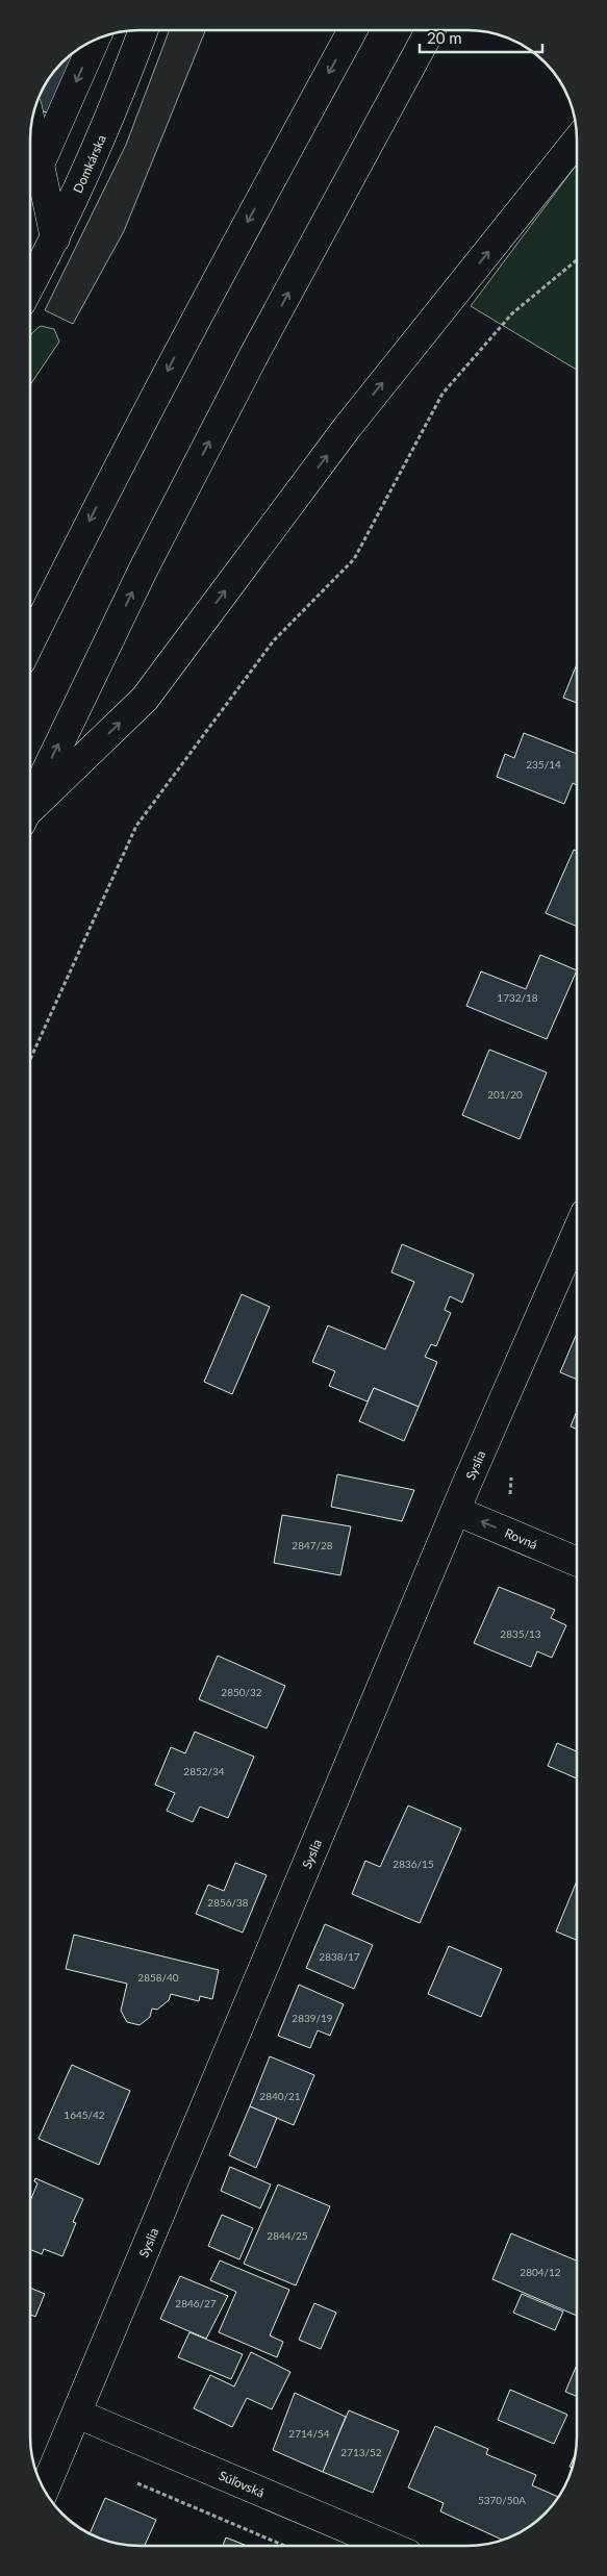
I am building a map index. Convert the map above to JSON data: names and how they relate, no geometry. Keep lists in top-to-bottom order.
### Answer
{
  "streets": {
    "main road": [
      "Domkárska",
      "Syslia",
      "Rovná",
      "Súľovská"
    ]
  },
  "crossings": [
    ["Syslia", "Rovná"],
    ["Syslia", "Súľovská"]
  ],
  "one_way": ["Rovná"],
  "house_numbers": [
    "235/14",
    "1732/18",
    "201/20",
    "2847/28",
    "2835/13",
    "2850/32",
    "2852/34",
    "2836/15",
    "2856/38",
    "2838/17",
    "2858/40",
    "2839/19",
    "2840/21",
    "1645/42",
    "2844/25",
    "2804/12",
    "2846/27",
    "2714/54",
    "2713/52",
    "5370/50A"
  ],
  "scale_bar": "20 m"
}
